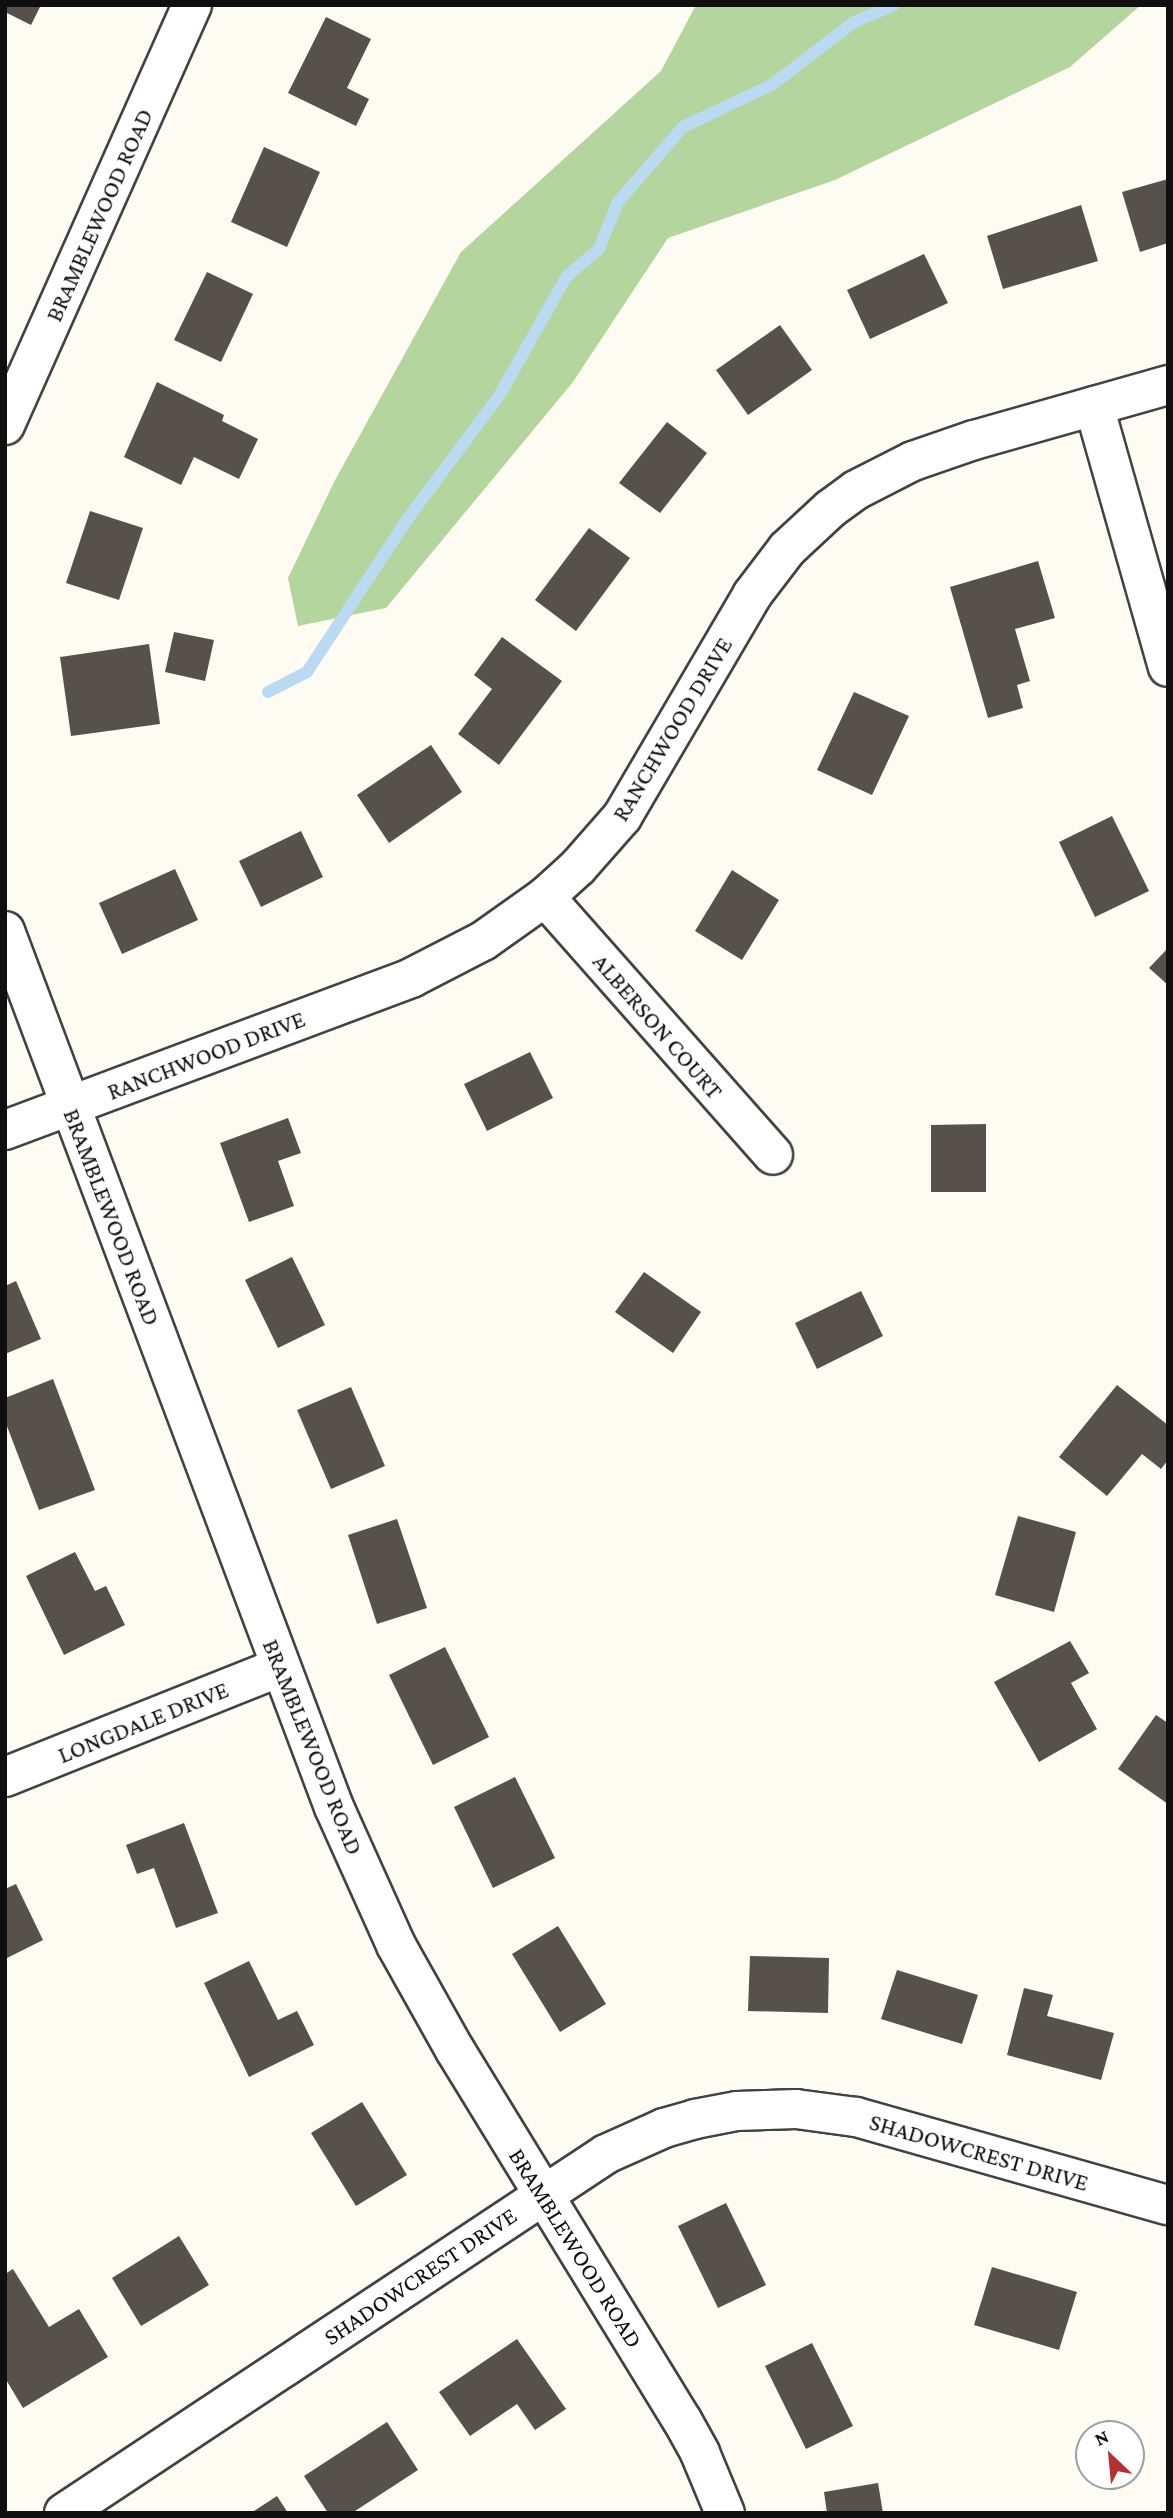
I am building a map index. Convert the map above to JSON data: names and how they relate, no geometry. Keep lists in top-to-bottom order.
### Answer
{
  "streets": {
    "street": [
      "BRAMBLEWOOD ROAD",
      "RANCHWOOD DRIVE",
      "ALBERSON COURT",
      "LONGDALE DRIVE",
      "SHADOWCREST DRIVE"
    ]
  },
  "crossings": [
    ["BRAMBLEWOOD ROAD", "RANCHWOOD DRIVE"],
    ["BRAMBLEWOOD ROAD", "LONGDALE DRIVE"],
    ["BRAMBLEWOOD ROAD", "SHADOWCREST DRIVE"],
    ["RANCHWOOD DRIVE", "ALBERSON COURT"]
  ],
  "north": "top left"
}
